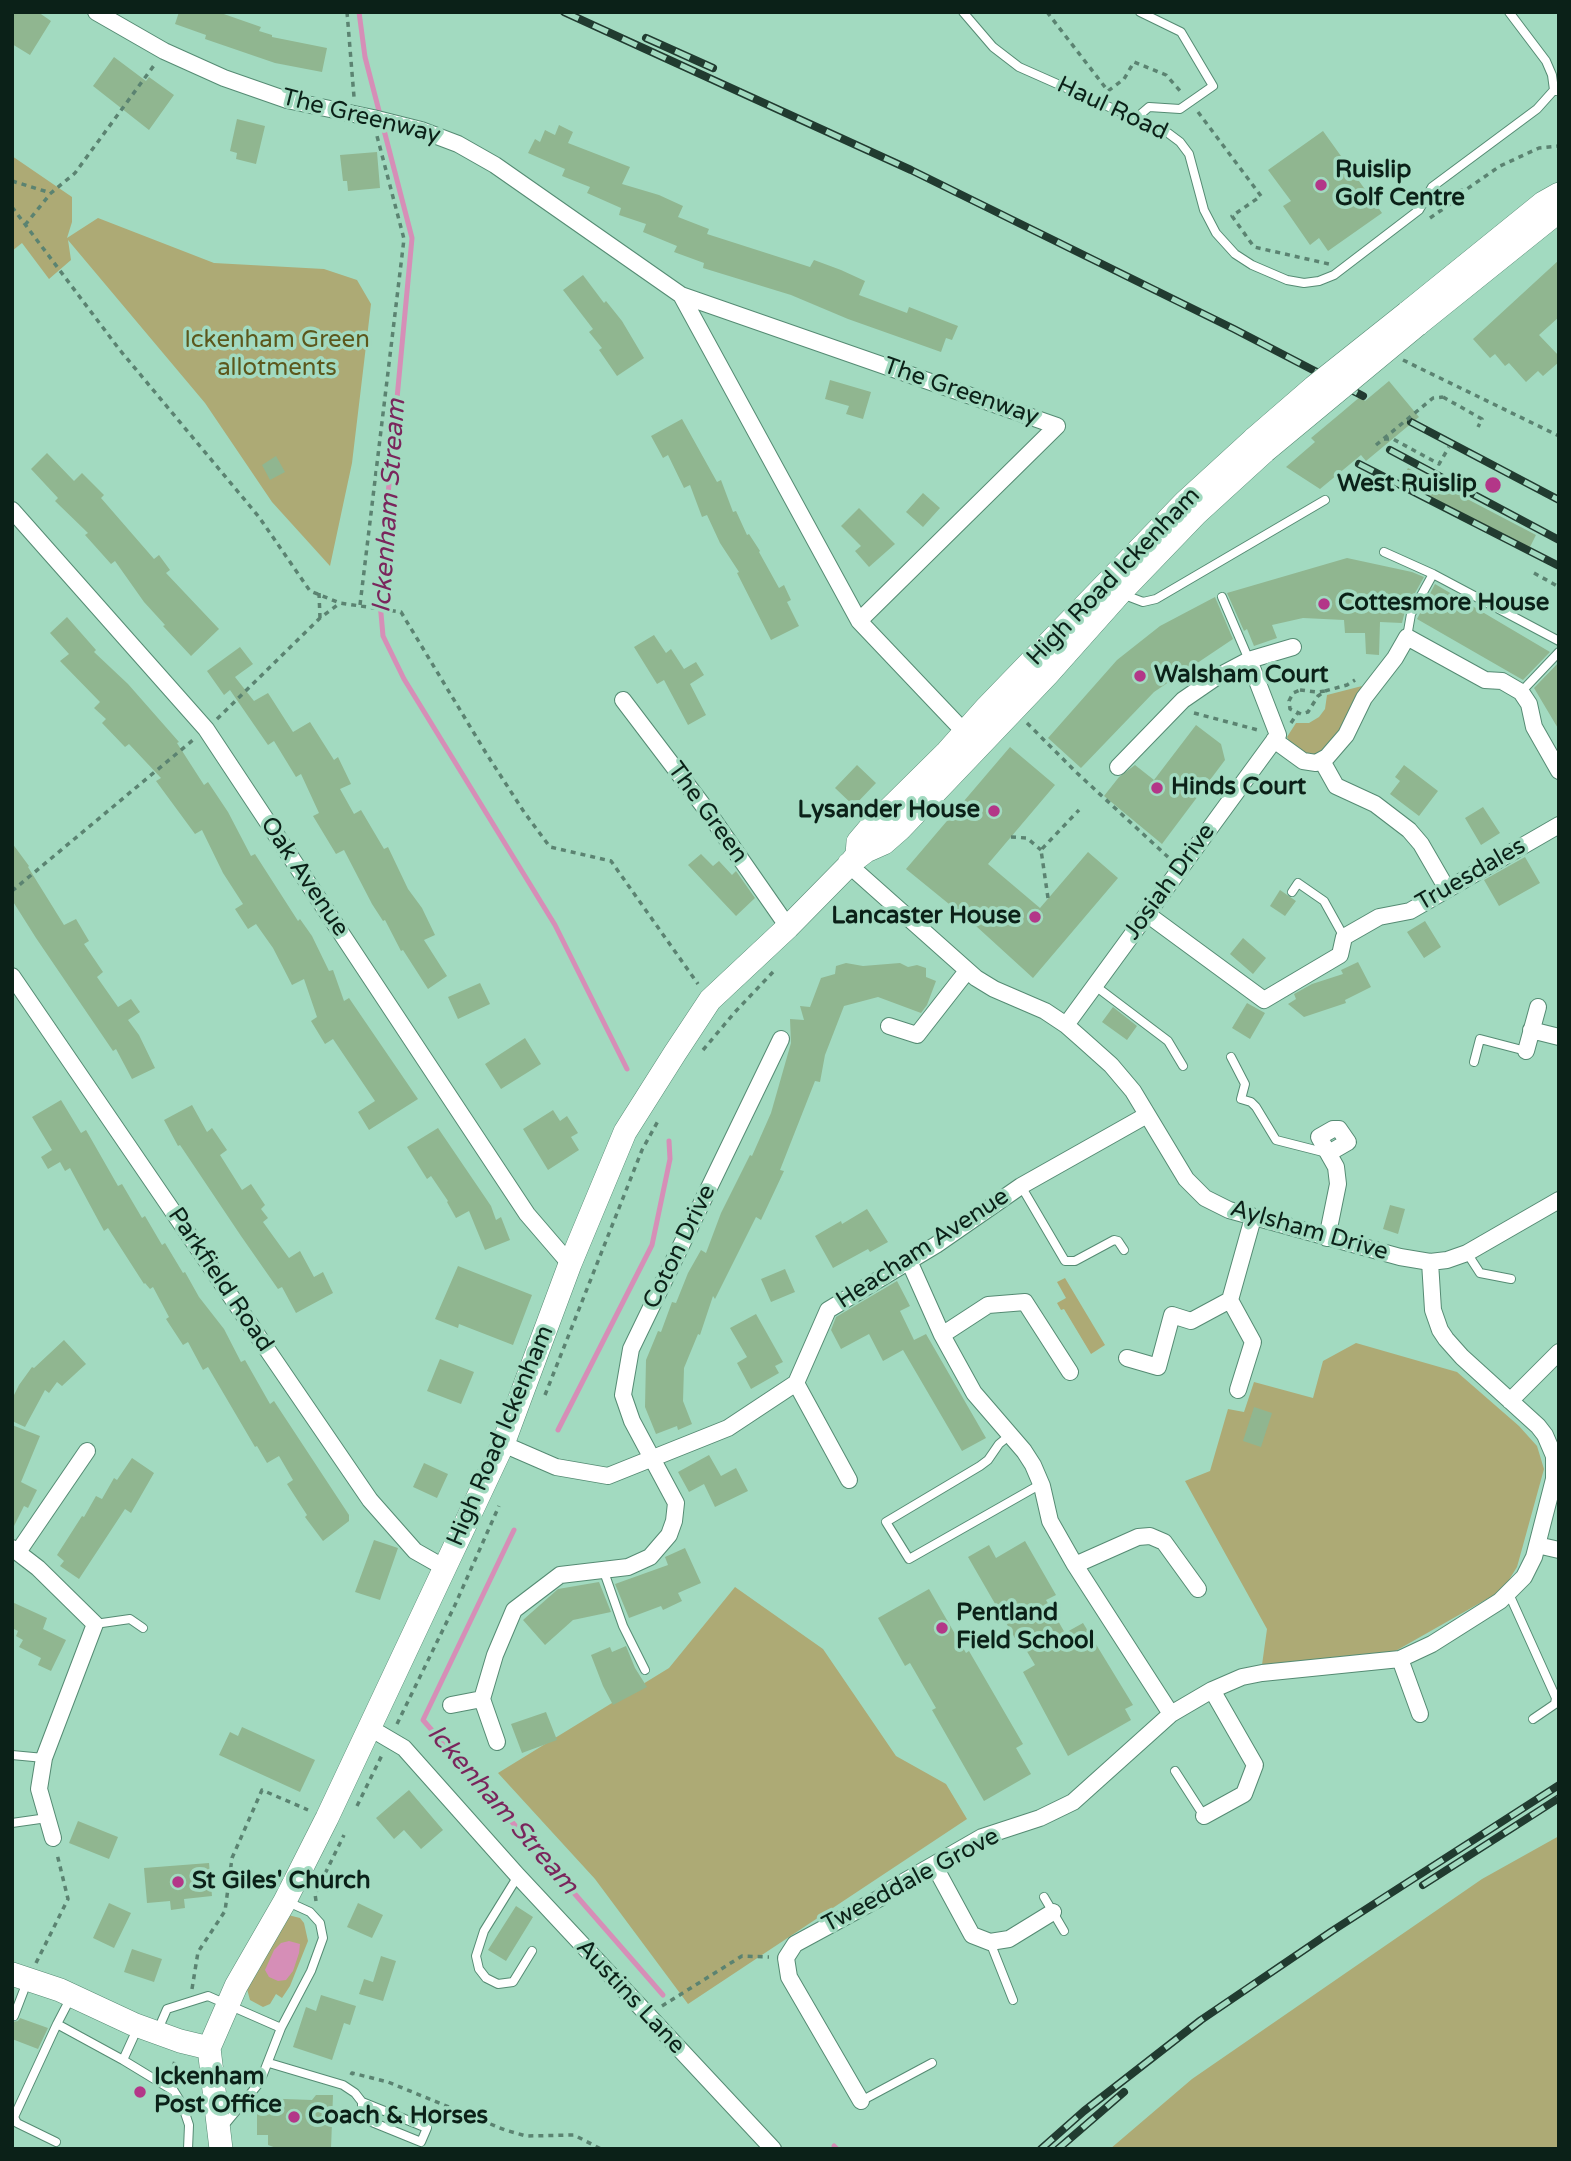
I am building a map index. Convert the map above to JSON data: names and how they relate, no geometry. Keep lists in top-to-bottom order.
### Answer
{
  "streets": {
    "main road": ["High Road Ickenham"],
    "street": [
      "The Greenway",
      "The Green",
      "Truesdales",
      "Oak Avenue",
      "Josiah Drive",
      "Aylsham Drive",
      "Coton Drive",
      "Heacham Avenue",
      "Parkfield Road",
      "Tweeddale Grove",
      "Austins Lane"
    ],
    "lane": ["Haul Road"]
  },
  "crossings": [
    ["The Greenway", "High Road Ickenham"],
    ["High Road Ickenham", "The Green"],
    ["High Road Ickenham", "Oak Avenue"],
    ["High Road Ickenham", "Aylsham Drive"],
    ["High Road Ickenham", "Parkfield Road"],
    ["High Road Ickenham", "Austins Lane"],
    ["Truesdales", "Josiah Drive"],
    ["Josiah Drive", "Aylsham Drive"],
    ["Aylsham Drive", "Heacham Avenue"]
  ],
  "water": ["Ickenham Stream"],
  "parks": ["Ickenham Green allotments"],
  "places": [
    "Ruislip Golf Centre",
    "West Ruislip",
    "Cottesmore House",
    "Walsham Court",
    "Hinds Court",
    "Lysander House",
    "Lancaster House",
    "Pentland Field School",
    "St Giles' Church",
    "Ickenham Post Office",
    "Coach & Horses"
  ]
}
